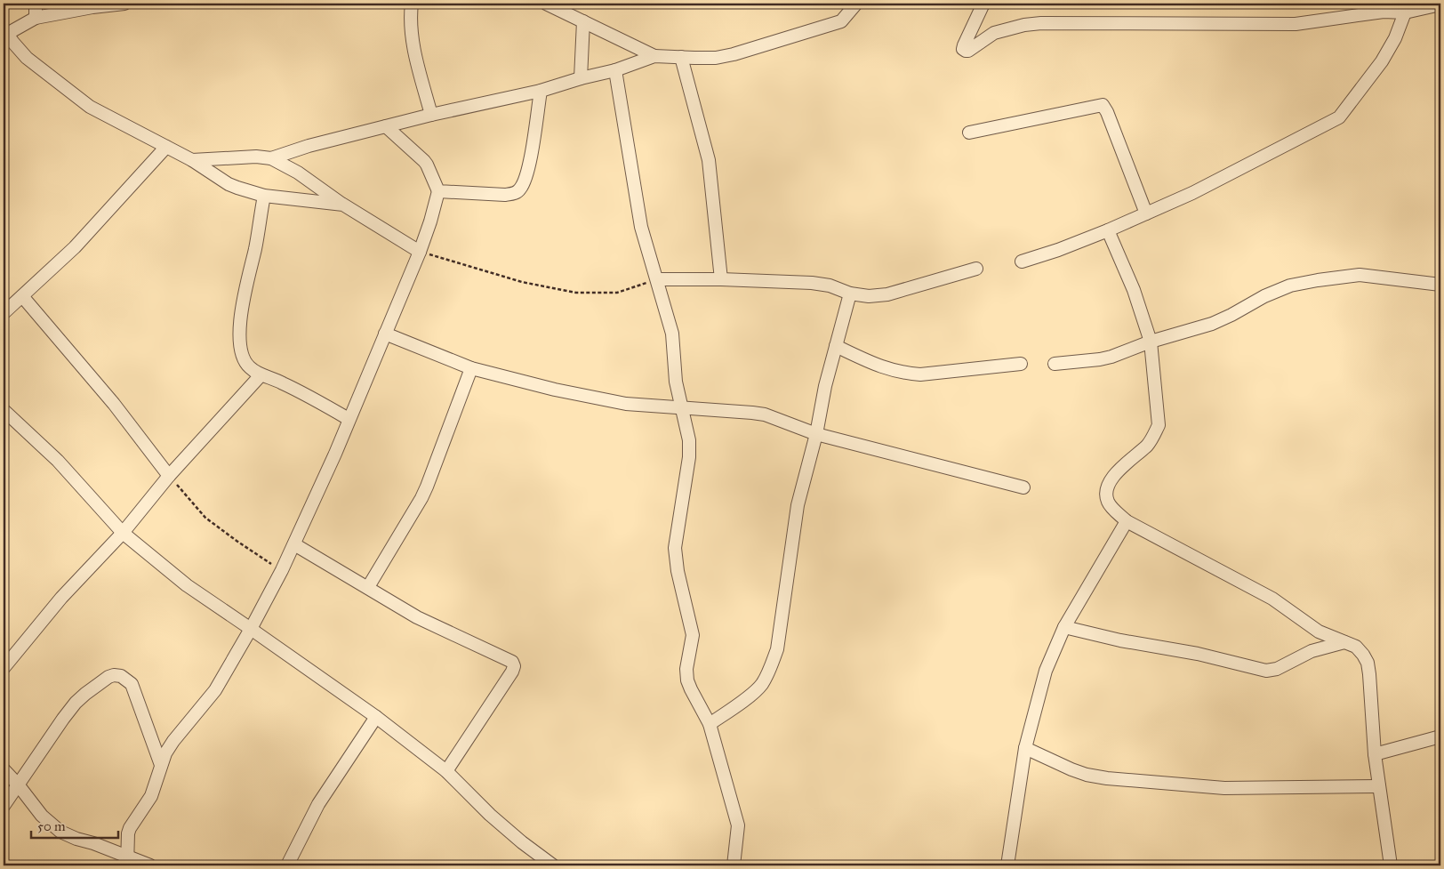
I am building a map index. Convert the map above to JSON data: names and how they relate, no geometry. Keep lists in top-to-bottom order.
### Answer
{
  "scale_bar": "50 m"
}
